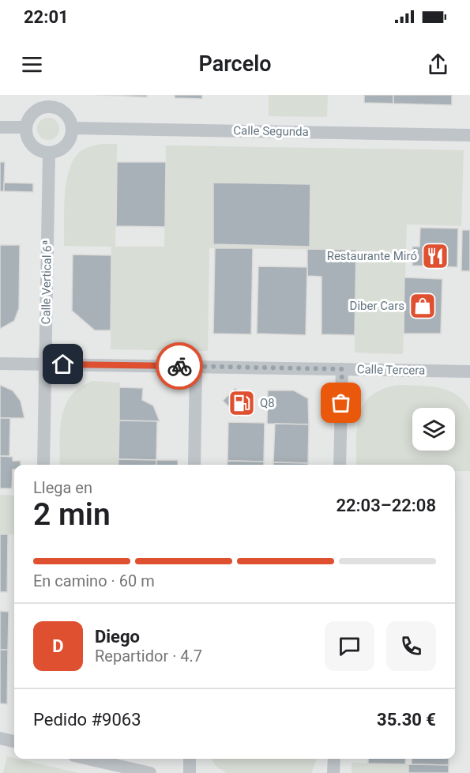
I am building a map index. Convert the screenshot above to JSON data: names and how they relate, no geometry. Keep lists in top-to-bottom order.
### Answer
{
  "streets": {
    "street": ["Calle Segunda", "Calle Vertical 6ª", "Calle Tercera"]
  },
  "crossings": [
    ["Calle Segunda", "Calle Vertical 6ª"],
    ["Calle Vertical 6ª", "Calle Tercera"]
  ],
  "places": {
    "restaurant": ["Restaurante Miró"],
    "shop": ["Diber Cars"],
    "fuel station": ["Q8"]
  },
  "page": {
    "status": "22:01",
    "header": "Parcelo",
    "heading": ["2 min", "Llega en", "22:03–22:08"],
    "panel": [
      "Diego",
      "Repartidor · 4.7",
      "Pedido #9063",
      "35.30 €"
    ],
    "bar": "En camino · 60 m",
    "round": "D"
  }
}
